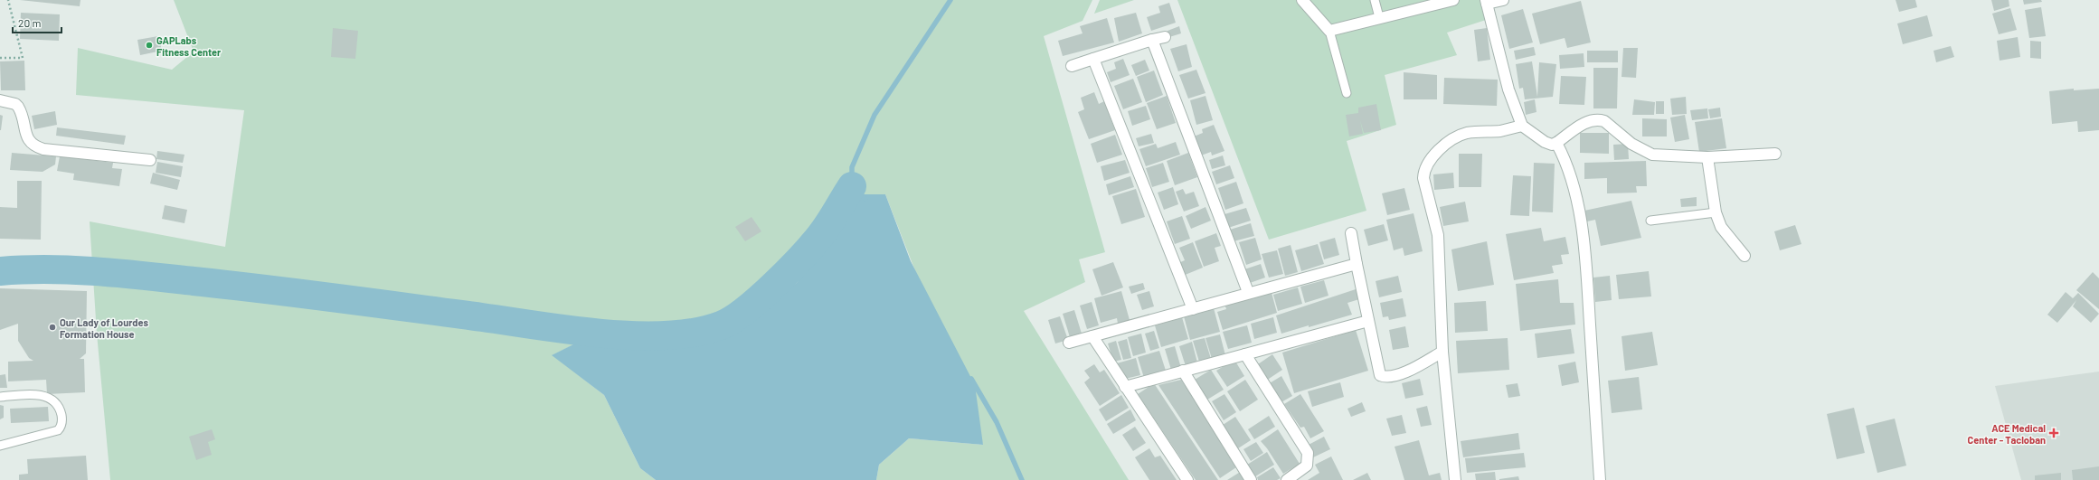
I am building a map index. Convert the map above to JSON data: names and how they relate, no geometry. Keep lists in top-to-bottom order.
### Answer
{
  "places": {
    "other": ["GAPLabs Fitness Center", "Our Lady of Lourdes Formation House"],
    "health": ["ACE Medical Center - Tacloban"]
  },
  "scale_bar": "20 m"
}
